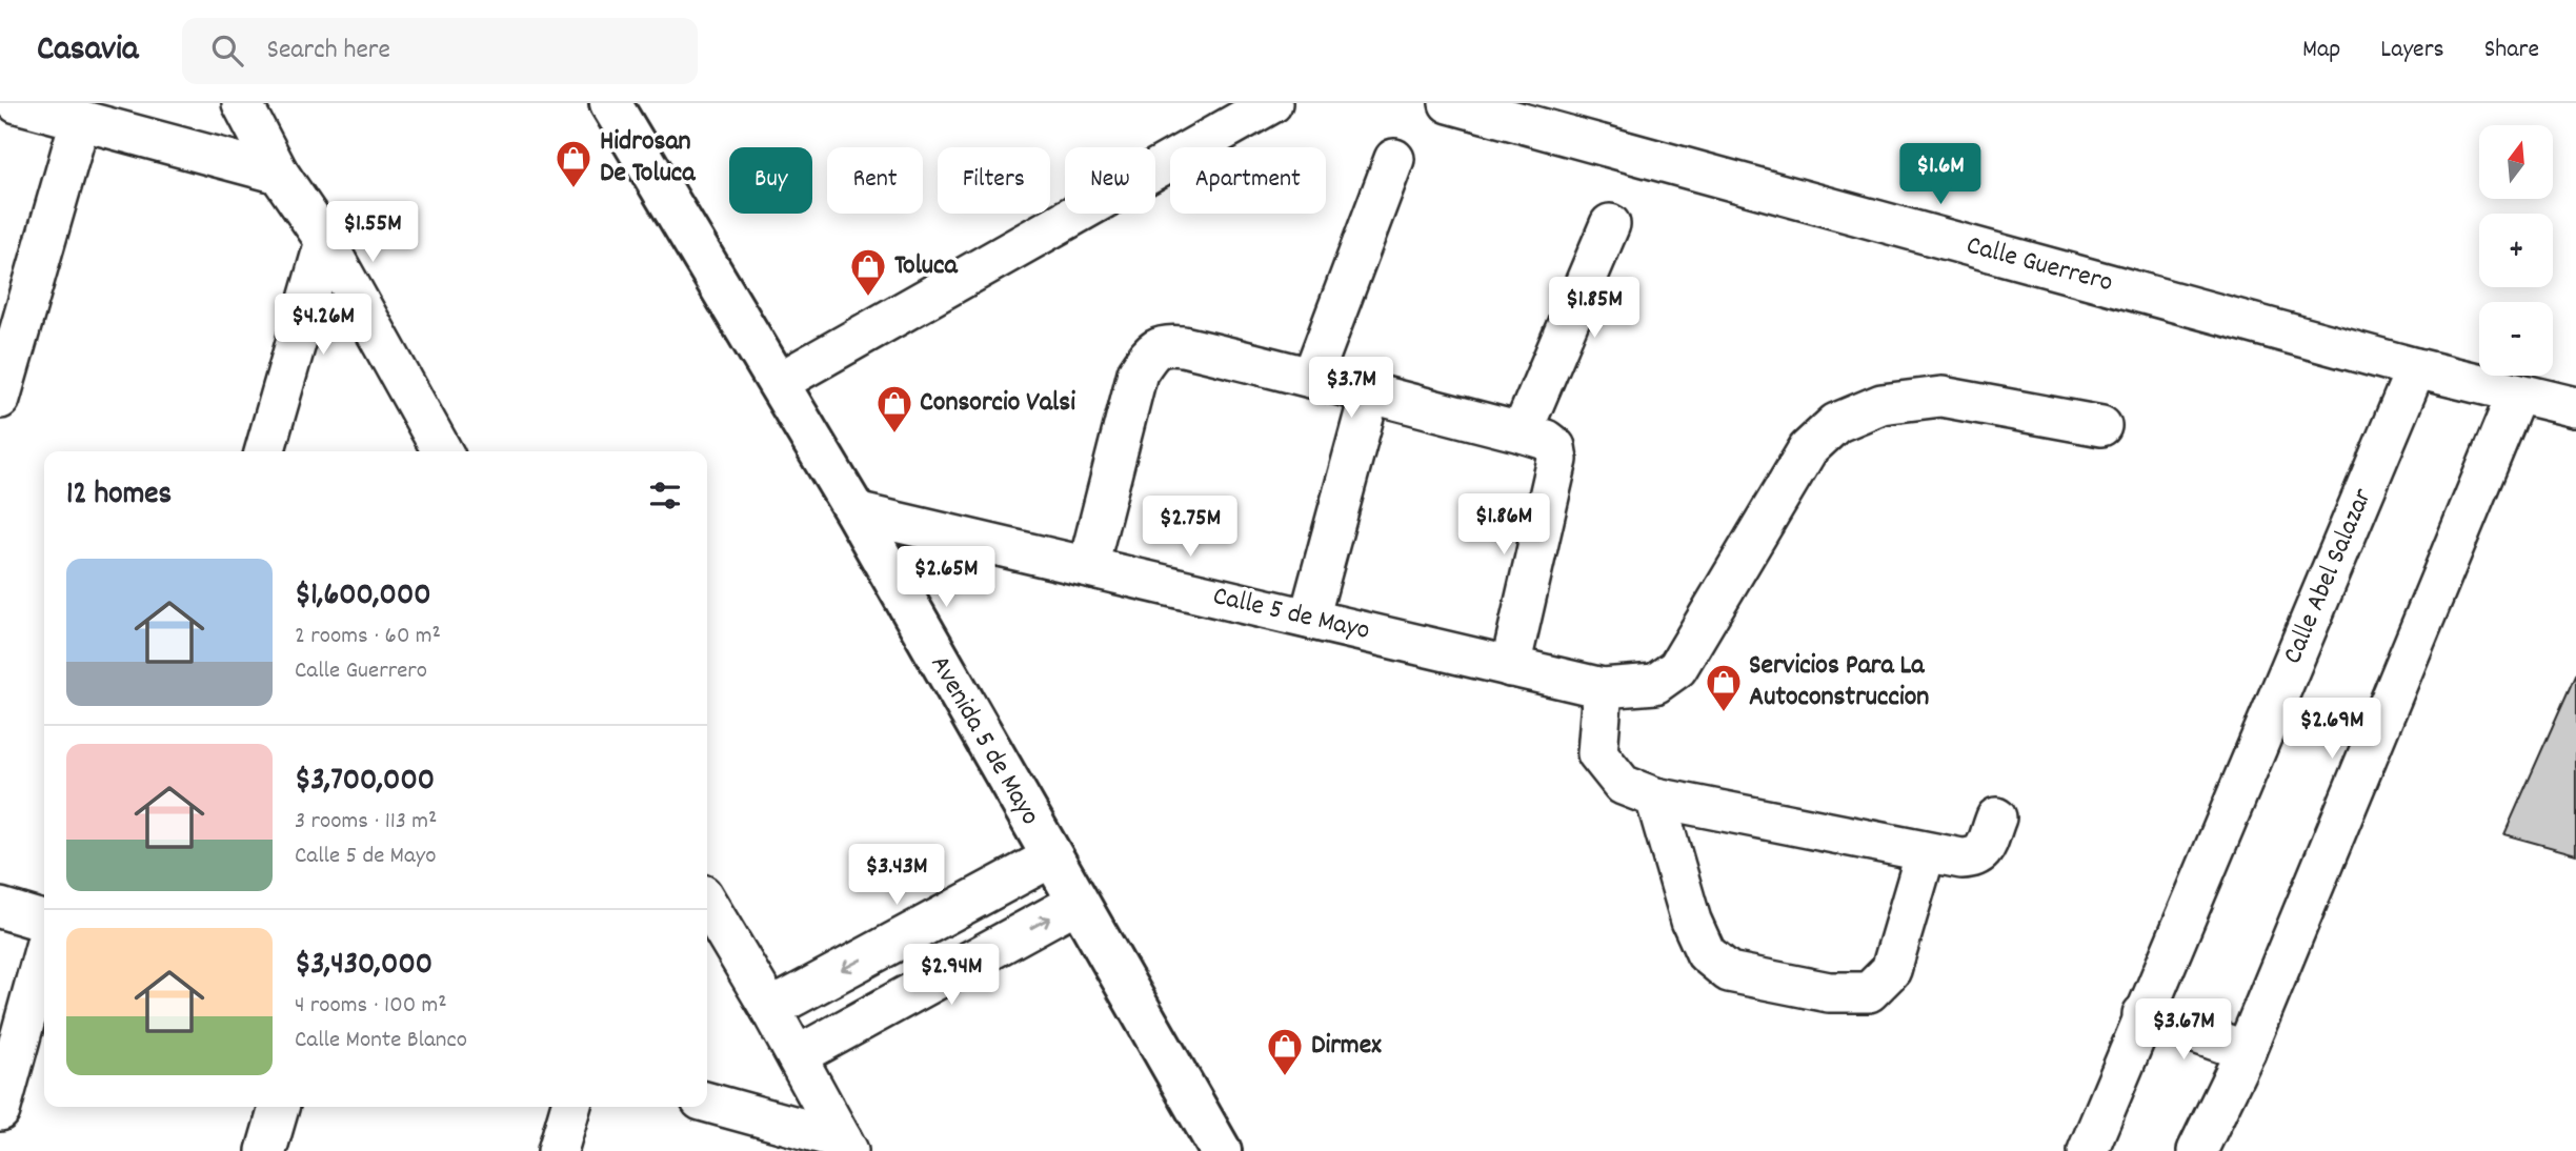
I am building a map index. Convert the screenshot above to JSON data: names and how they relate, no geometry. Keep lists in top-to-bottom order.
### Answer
{
  "streets": {
    "main road": ["Avenida 5 de Mayo"],
    "street": ["Calle Guerrero", "Calle Abel Salazar", "Calle 5 de Mayo"]
  },
  "crossings": [
    ["Calle Guerrero", "Calle Abel Salazar"],
    ["Calle 5 de Mayo", "Avenida 5 de Mayo"]
  ],
  "places": {
    "shop": [
      "Hidrosan De Toluca",
      "Toluca",
      "Consorcio Valsi",
      "Servicios Para La Autoconstruccion",
      "Dirmex"
    ]
  },
  "north": "top",
  "page": {
    "header": "Casavia",
    "search": "Search here",
    "nav": ["Map", "Layers", "Share"],
    "map_buttons": ["+", "−"],
    "price": [
      "$1.6M",
      "$1.55M",
      "$1.85M",
      "$4.26M",
      "$3.7M",
      "$1.86M",
      "$2.75M",
      "$2.65M",
      "$2.69M",
      "$3.43M",
      "$2.94M",
      "$3.67M"
    ],
    "chip": [
      "Buy",
      "Rent",
      "Filters",
      "New",
      "Apartment"
    ],
    "heading": "12 homes",
    "list": [
      {
        "name": "$1,600,000",
        "note": "2 rooms · 60 m² · Calle Guerrero"
      },
      {
        "name": "$3,700,000",
        "note": "3 rooms · 113 m² · Calle 5 de Mayo"
      },
      {
        "name": "$3,430,000",
        "note": "4 rooms · 100 m² · Calle Monte Blanco"
      }
    ]
  }
}
